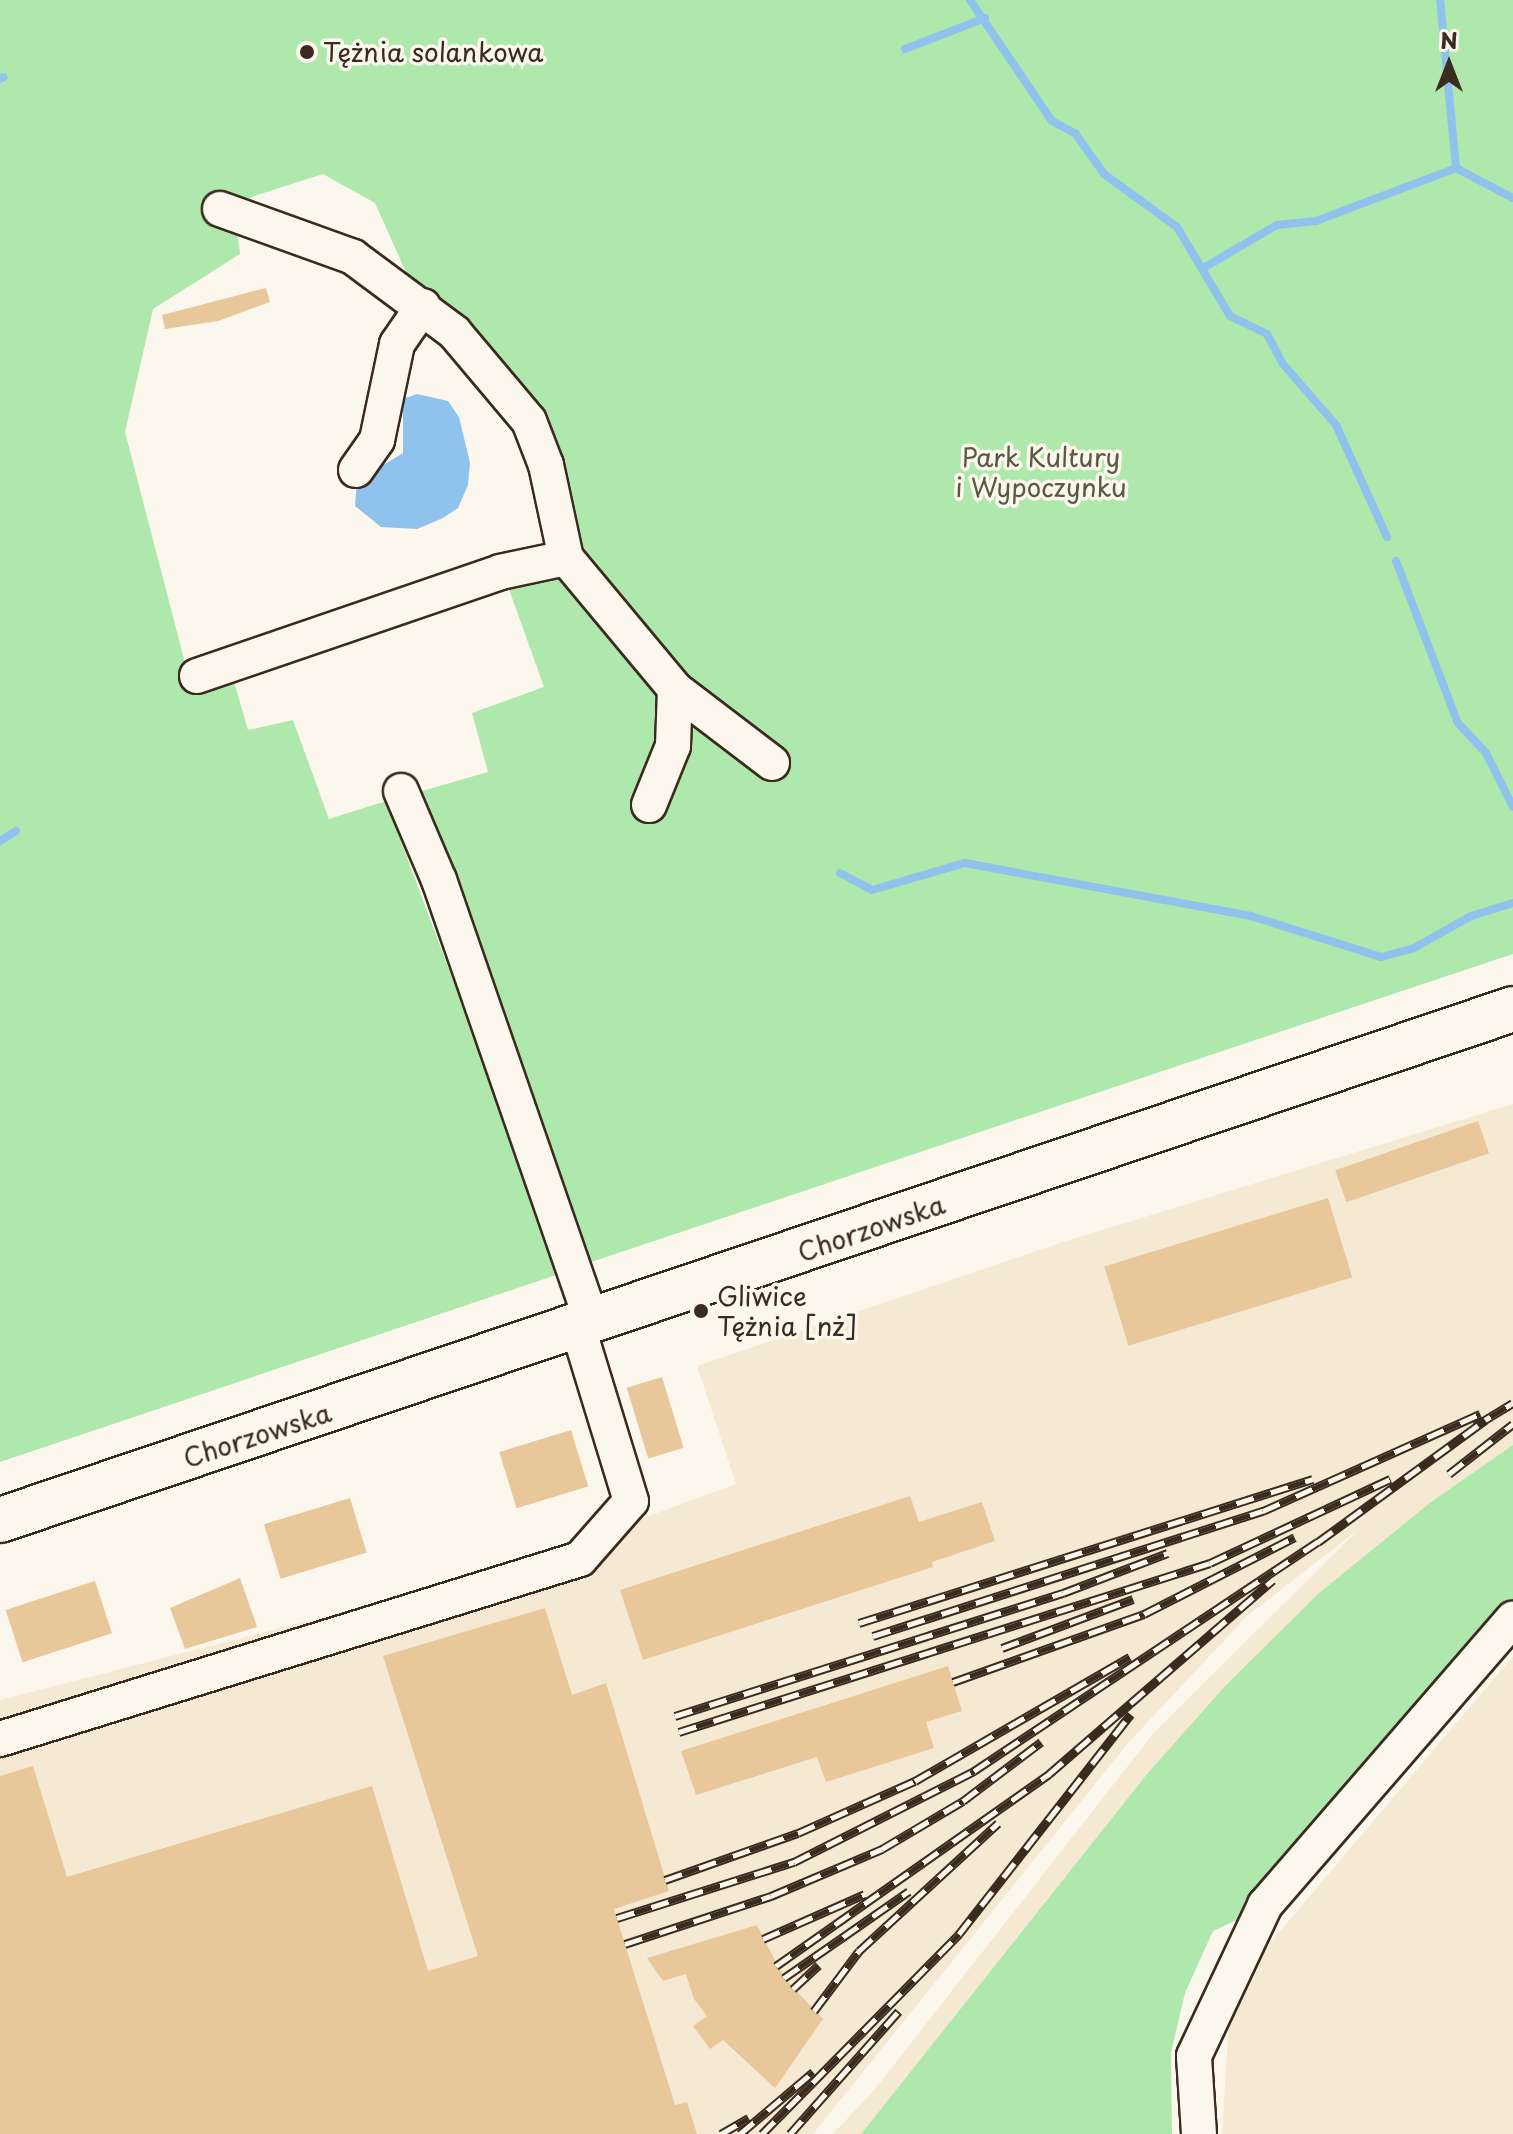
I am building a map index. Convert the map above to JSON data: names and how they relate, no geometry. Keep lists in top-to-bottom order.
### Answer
{
  "streets": {
    "main road": ["Chorzowska"]
  },
  "parks": ["Park Kultury i Wypoczynku"],
  "places": ["Tężnia solankowa", "Gliwice Tężnia [nż]"],
  "north": "top"
}
